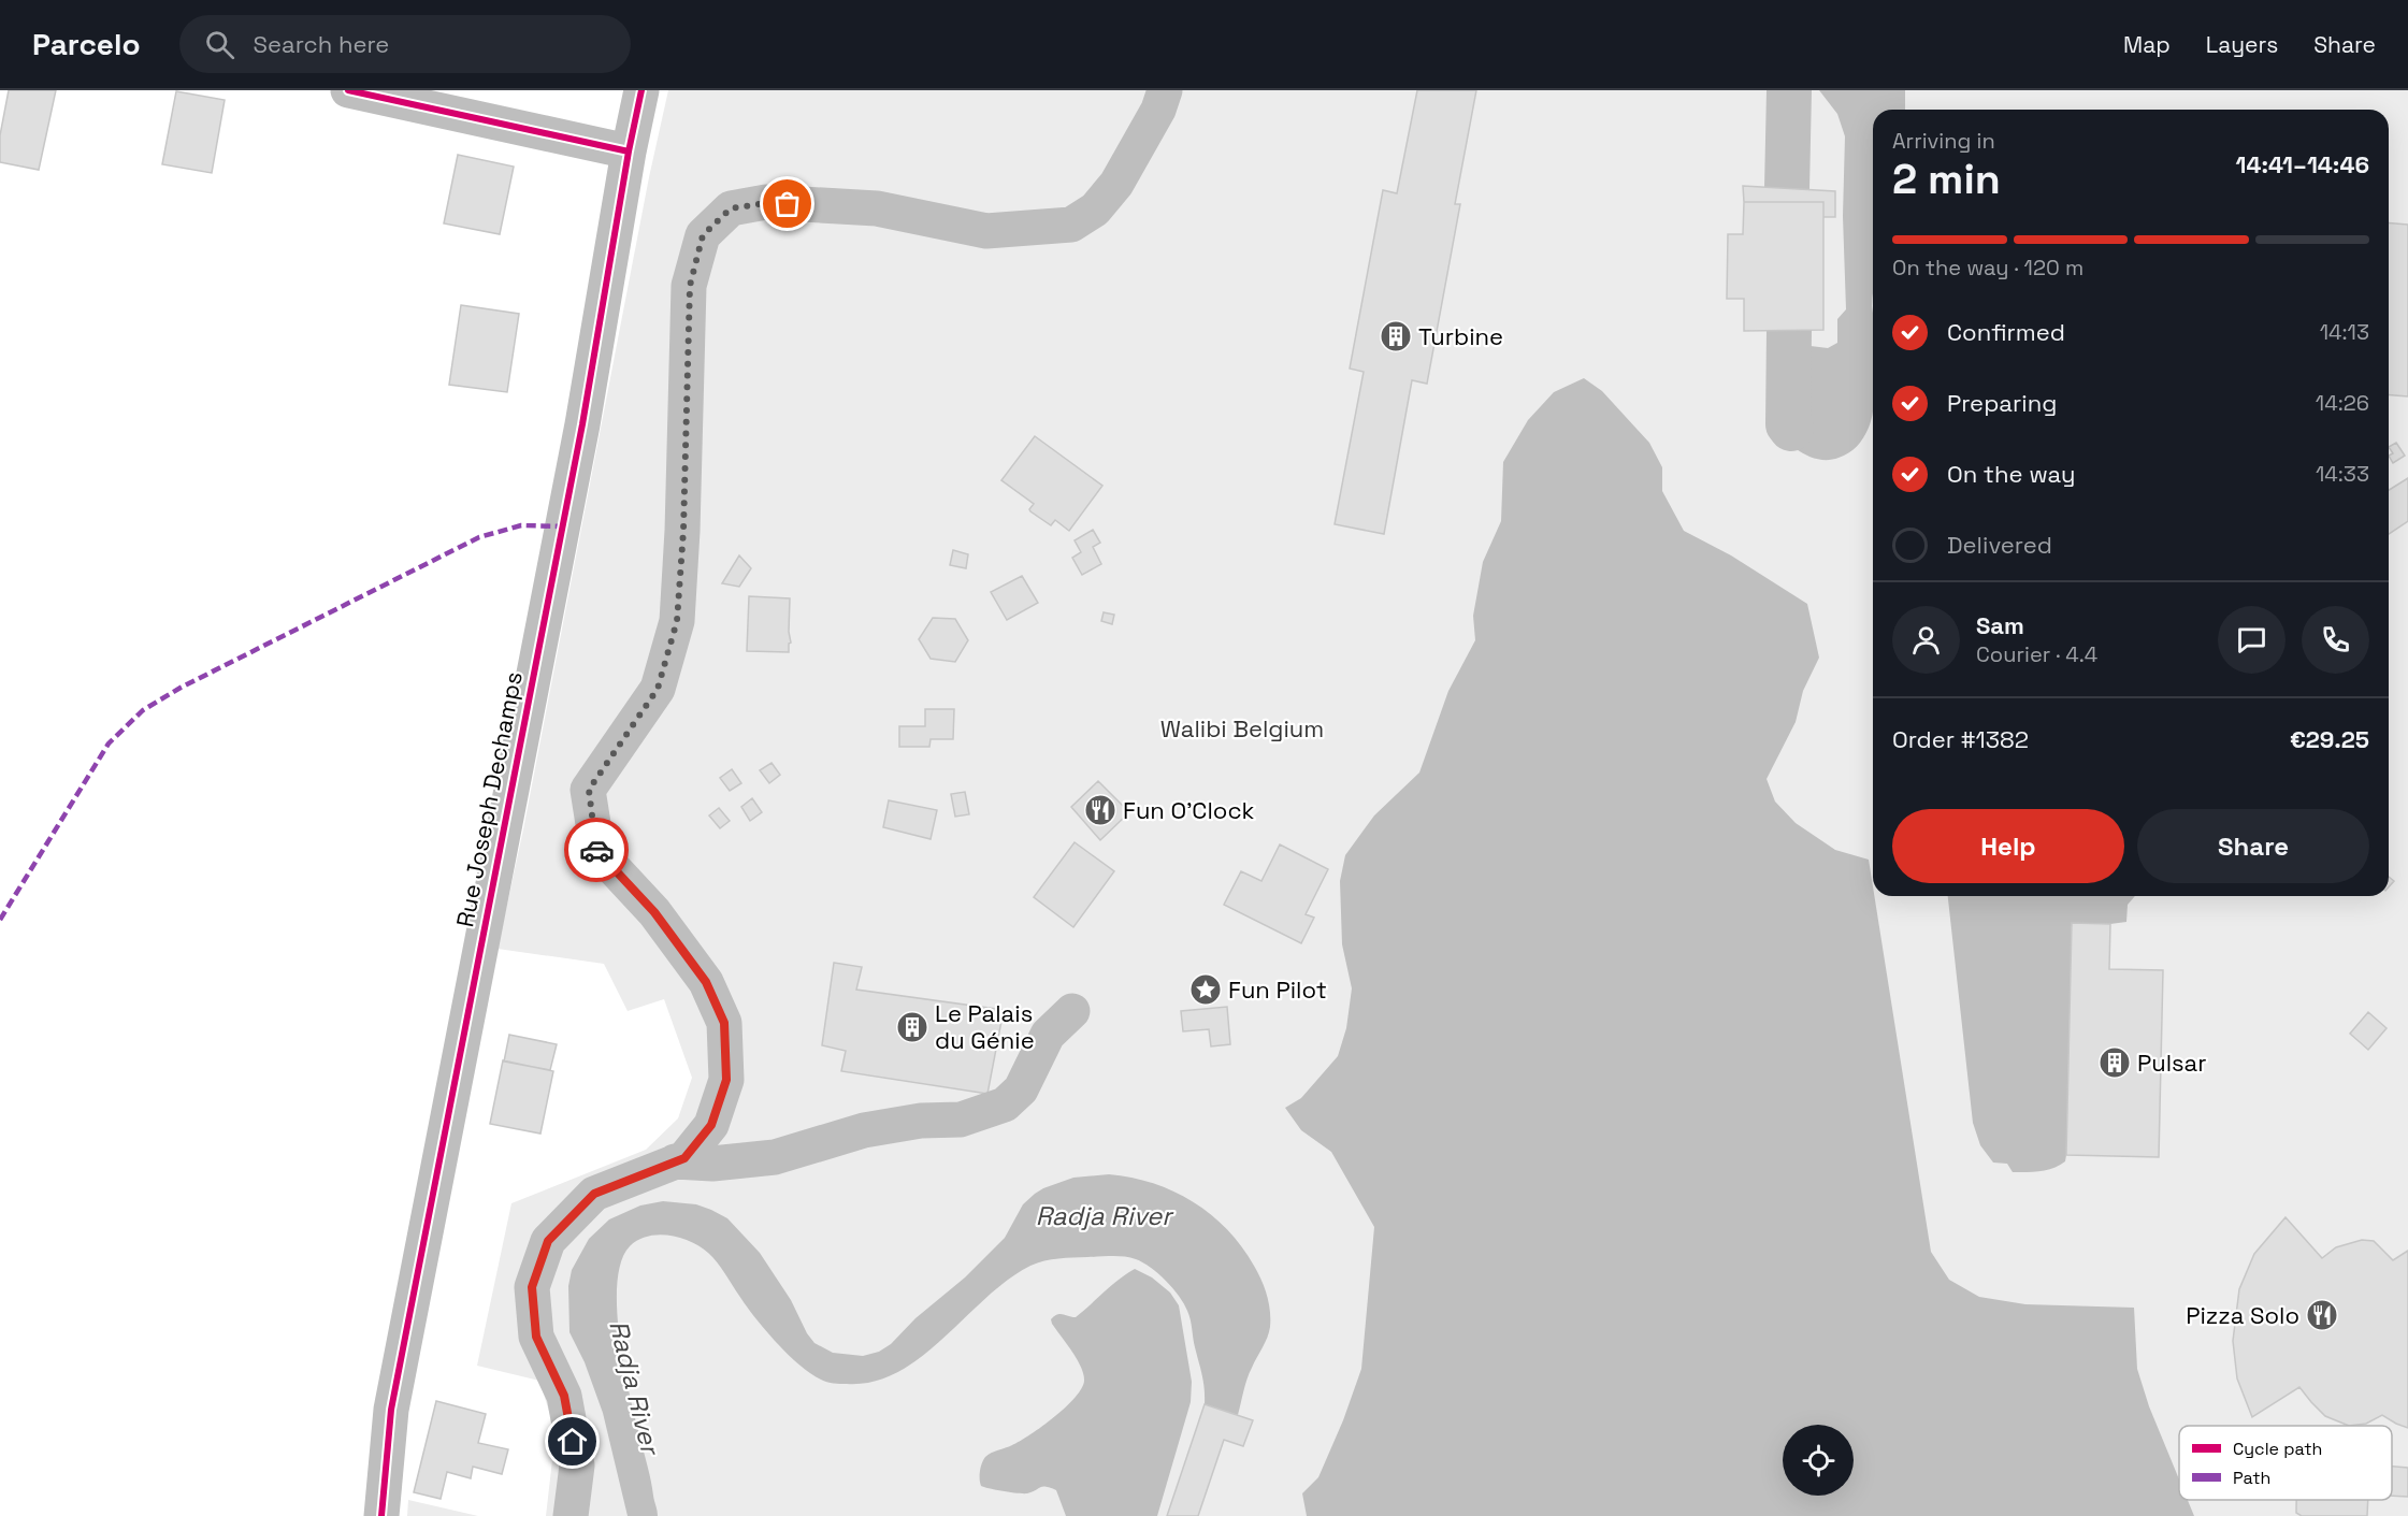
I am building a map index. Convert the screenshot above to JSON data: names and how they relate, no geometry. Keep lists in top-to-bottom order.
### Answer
{
  "streets": {
    "street": ["Rue Joseph Dechamps"]
  },
  "water": ["Radja River"],
  "parks": ["Walibi Belgium"],
  "places": {
    "building": ["Turbine", "Le Palais du Génie", "Pulsar"],
    "restaurant": ["Fun O'Clock", "Pizza Solo"],
    "place": ["Fun Pilot"]
  },
  "legend": ["Cycle path", "Path"],
  "page": {
    "header": "Parcelo",
    "search": "Search here",
    "nav": ["Map", "Layers", "Share"],
    "heading": ["2 min", "Arriving in", "14:41–14:46"],
    "panel": [
      "Sam",
      "Courier · 4.4",
      "Order #1382",
      "€29.25"
    ],
    "bar": "On the way · 120 m",
    "list": [
      ["Confirmed", "14:13"],
      ["Preparing", "14:26"],
      ["On the way", "14:33"],
      "Delivered"
    ],
    "buttons": ["Help", "Share"]
  }
}
